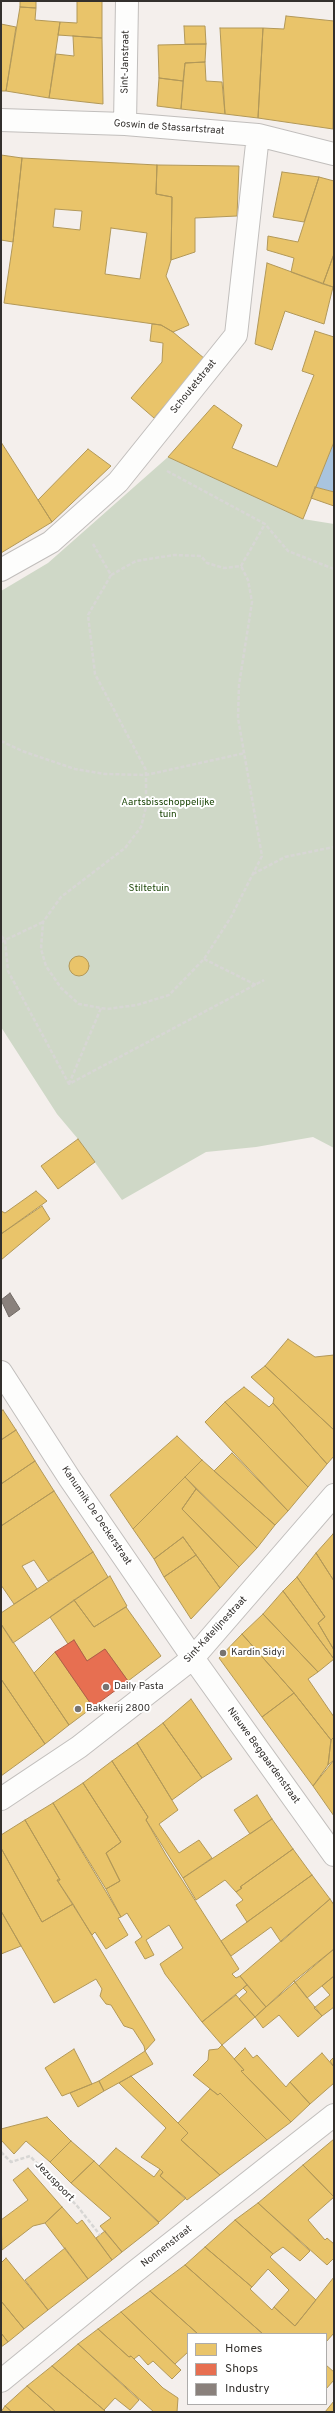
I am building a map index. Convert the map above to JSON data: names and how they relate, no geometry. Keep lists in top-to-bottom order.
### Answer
{
  "streets": {
    "street": [
      "Sint-Janstraat",
      "Goswin de Stassartstraat",
      "Schoutetstraat",
      "Kanunnik De Deckerstraat",
      "Sint-Katelijnestraat",
      "Nieuwe Beggaardenstraat",
      "Nonnenstraat"
    ],
    "path": ["Jezuspoort"]
  },
  "crossings": [
    ["Sint-Janstraat", "Goswin de Stassartstraat"],
    ["Goswin de Stassartstraat", "Schoutetstraat"],
    ["Kanunnik De Deckerstraat", "Sint-Katelijnestraat"],
    ["Kanunnik De Deckerstraat", "Nieuwe Beggaardenstraat"],
    ["Sint-Katelijnestraat", "Nieuwe Beggaardenstraat"]
  ],
  "parks": ["Aartsbisschoppelijke tuin", "Stiltetuin"],
  "places": ["Kardin Sidyi", "Daily Pasta", "Bakkerij 2800"],
  "legend": ["Homes", "Shops", "Industry"]
}
